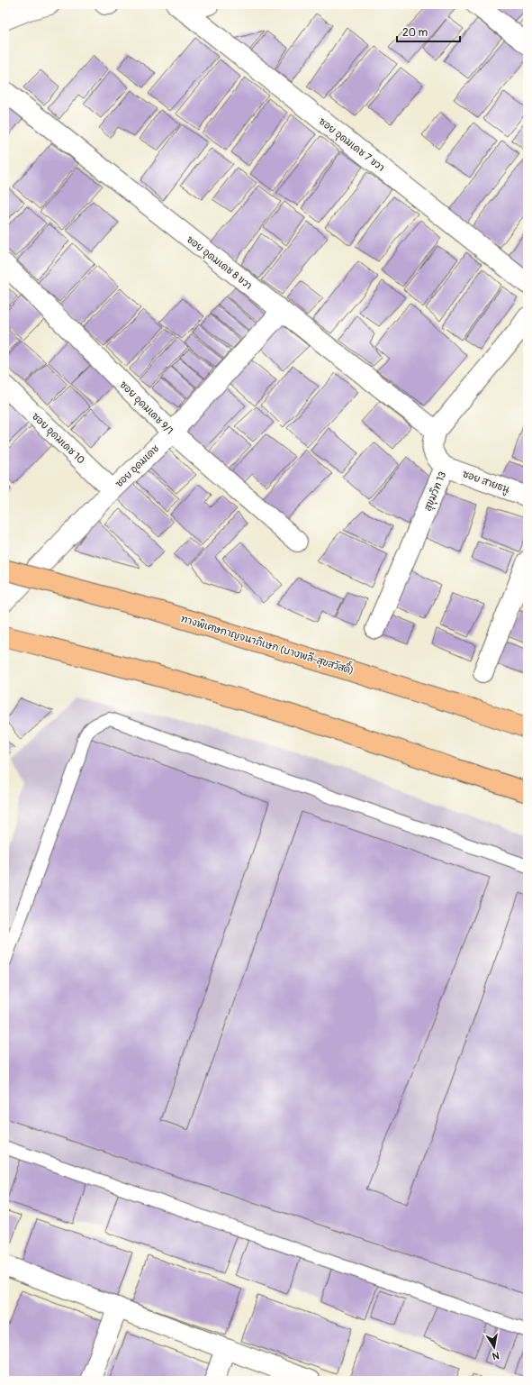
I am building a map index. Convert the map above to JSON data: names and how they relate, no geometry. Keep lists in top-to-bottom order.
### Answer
{
  "streets": {
    "highway": ["ทางพิเศษกาญจนาภิเษก (บางพลี-สุขสวัสดิ์)"],
    "street": [
      "ซอย อุดมเดช 7 ขวา",
      "ซอย อุดมเดช 8 ขวา",
      "ซอย อุดมเดช 9/1",
      "ซอย อุดมเดช 10",
      "ซอย อุดมเดช",
      "ซอย สายธนู",
      "สุขุมวิท 13"
    ]
  },
  "crossings": [
    ["ซอย อุดมเดช 8 ขวา", "ซอย อุดมเดช"],
    ["ซอย อุดมเดช 8 ขวา", "สุขุมวิท 13"],
    ["ซอย อุดมเดช 9/1", "ซอย อุดมเดช"],
    ["ซอย อุดมเดช 10", "ซอย อุดมเดช"],
    ["ซอย สายธนู", "สุขุมวิท 13"]
  ],
  "scale_bar": "20 m",
  "north": "bottom"
}
